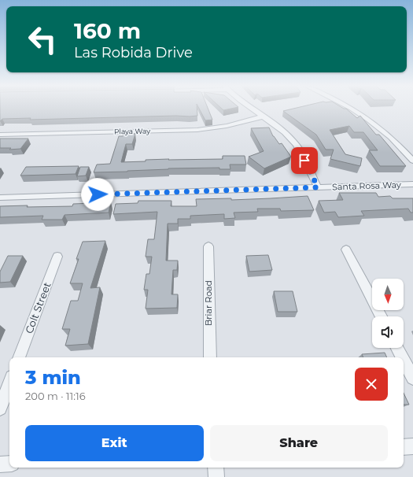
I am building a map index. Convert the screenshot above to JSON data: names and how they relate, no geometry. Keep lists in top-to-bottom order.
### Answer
{
  "streets": {
    "street": [
      "Playa Way",
      "Santa Rosa Way",
      "Briar Road",
      "Colt Street"
    ]
  },
  "north": "bottom",
  "page": {
    "turn": ["160 m", "Las Robida Drive"],
    "heading": ["3 min", "200 m · 11:16"],
    "buttons": ["Exit", "Share"]
  }
}
